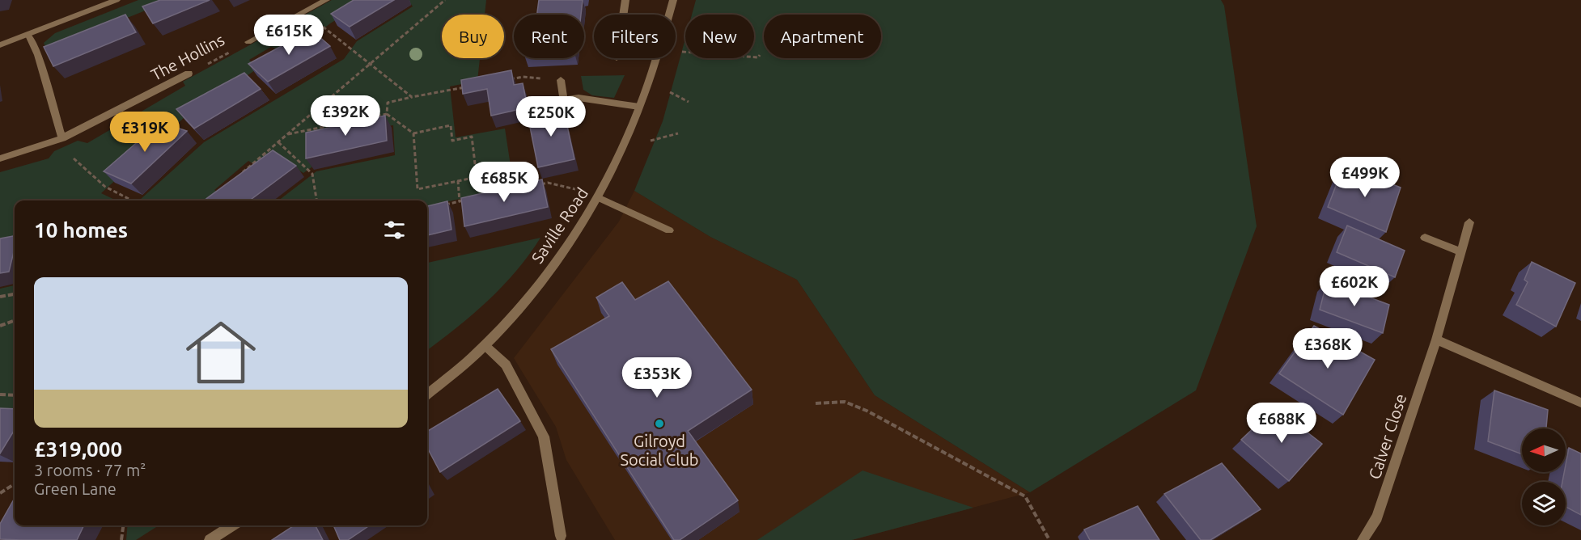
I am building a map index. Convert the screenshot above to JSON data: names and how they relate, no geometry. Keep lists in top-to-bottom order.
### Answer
{
  "streets": {
    "street": ["The Hollins", "Saville Road", "Calver Close"]
  },
  "places": ["Gilroyd Social Club"],
  "north": "left",
  "page": {
    "price": [
      "£615K",
      "£392K",
      "£250K",
      "£319K",
      "£499K",
      "£685K",
      "£602K",
      "£368K",
      "£353K",
      "£688K"
    ],
    "chip": [
      "Buy",
      "Rent",
      "Filters",
      "New",
      "Apartment"
    ],
    "heading": "10 homes",
    "list": [
      {
        "name": "£319,000",
        "note": "3 rooms · 77 m² · Green Lane"
      }
    ]
  }
}
